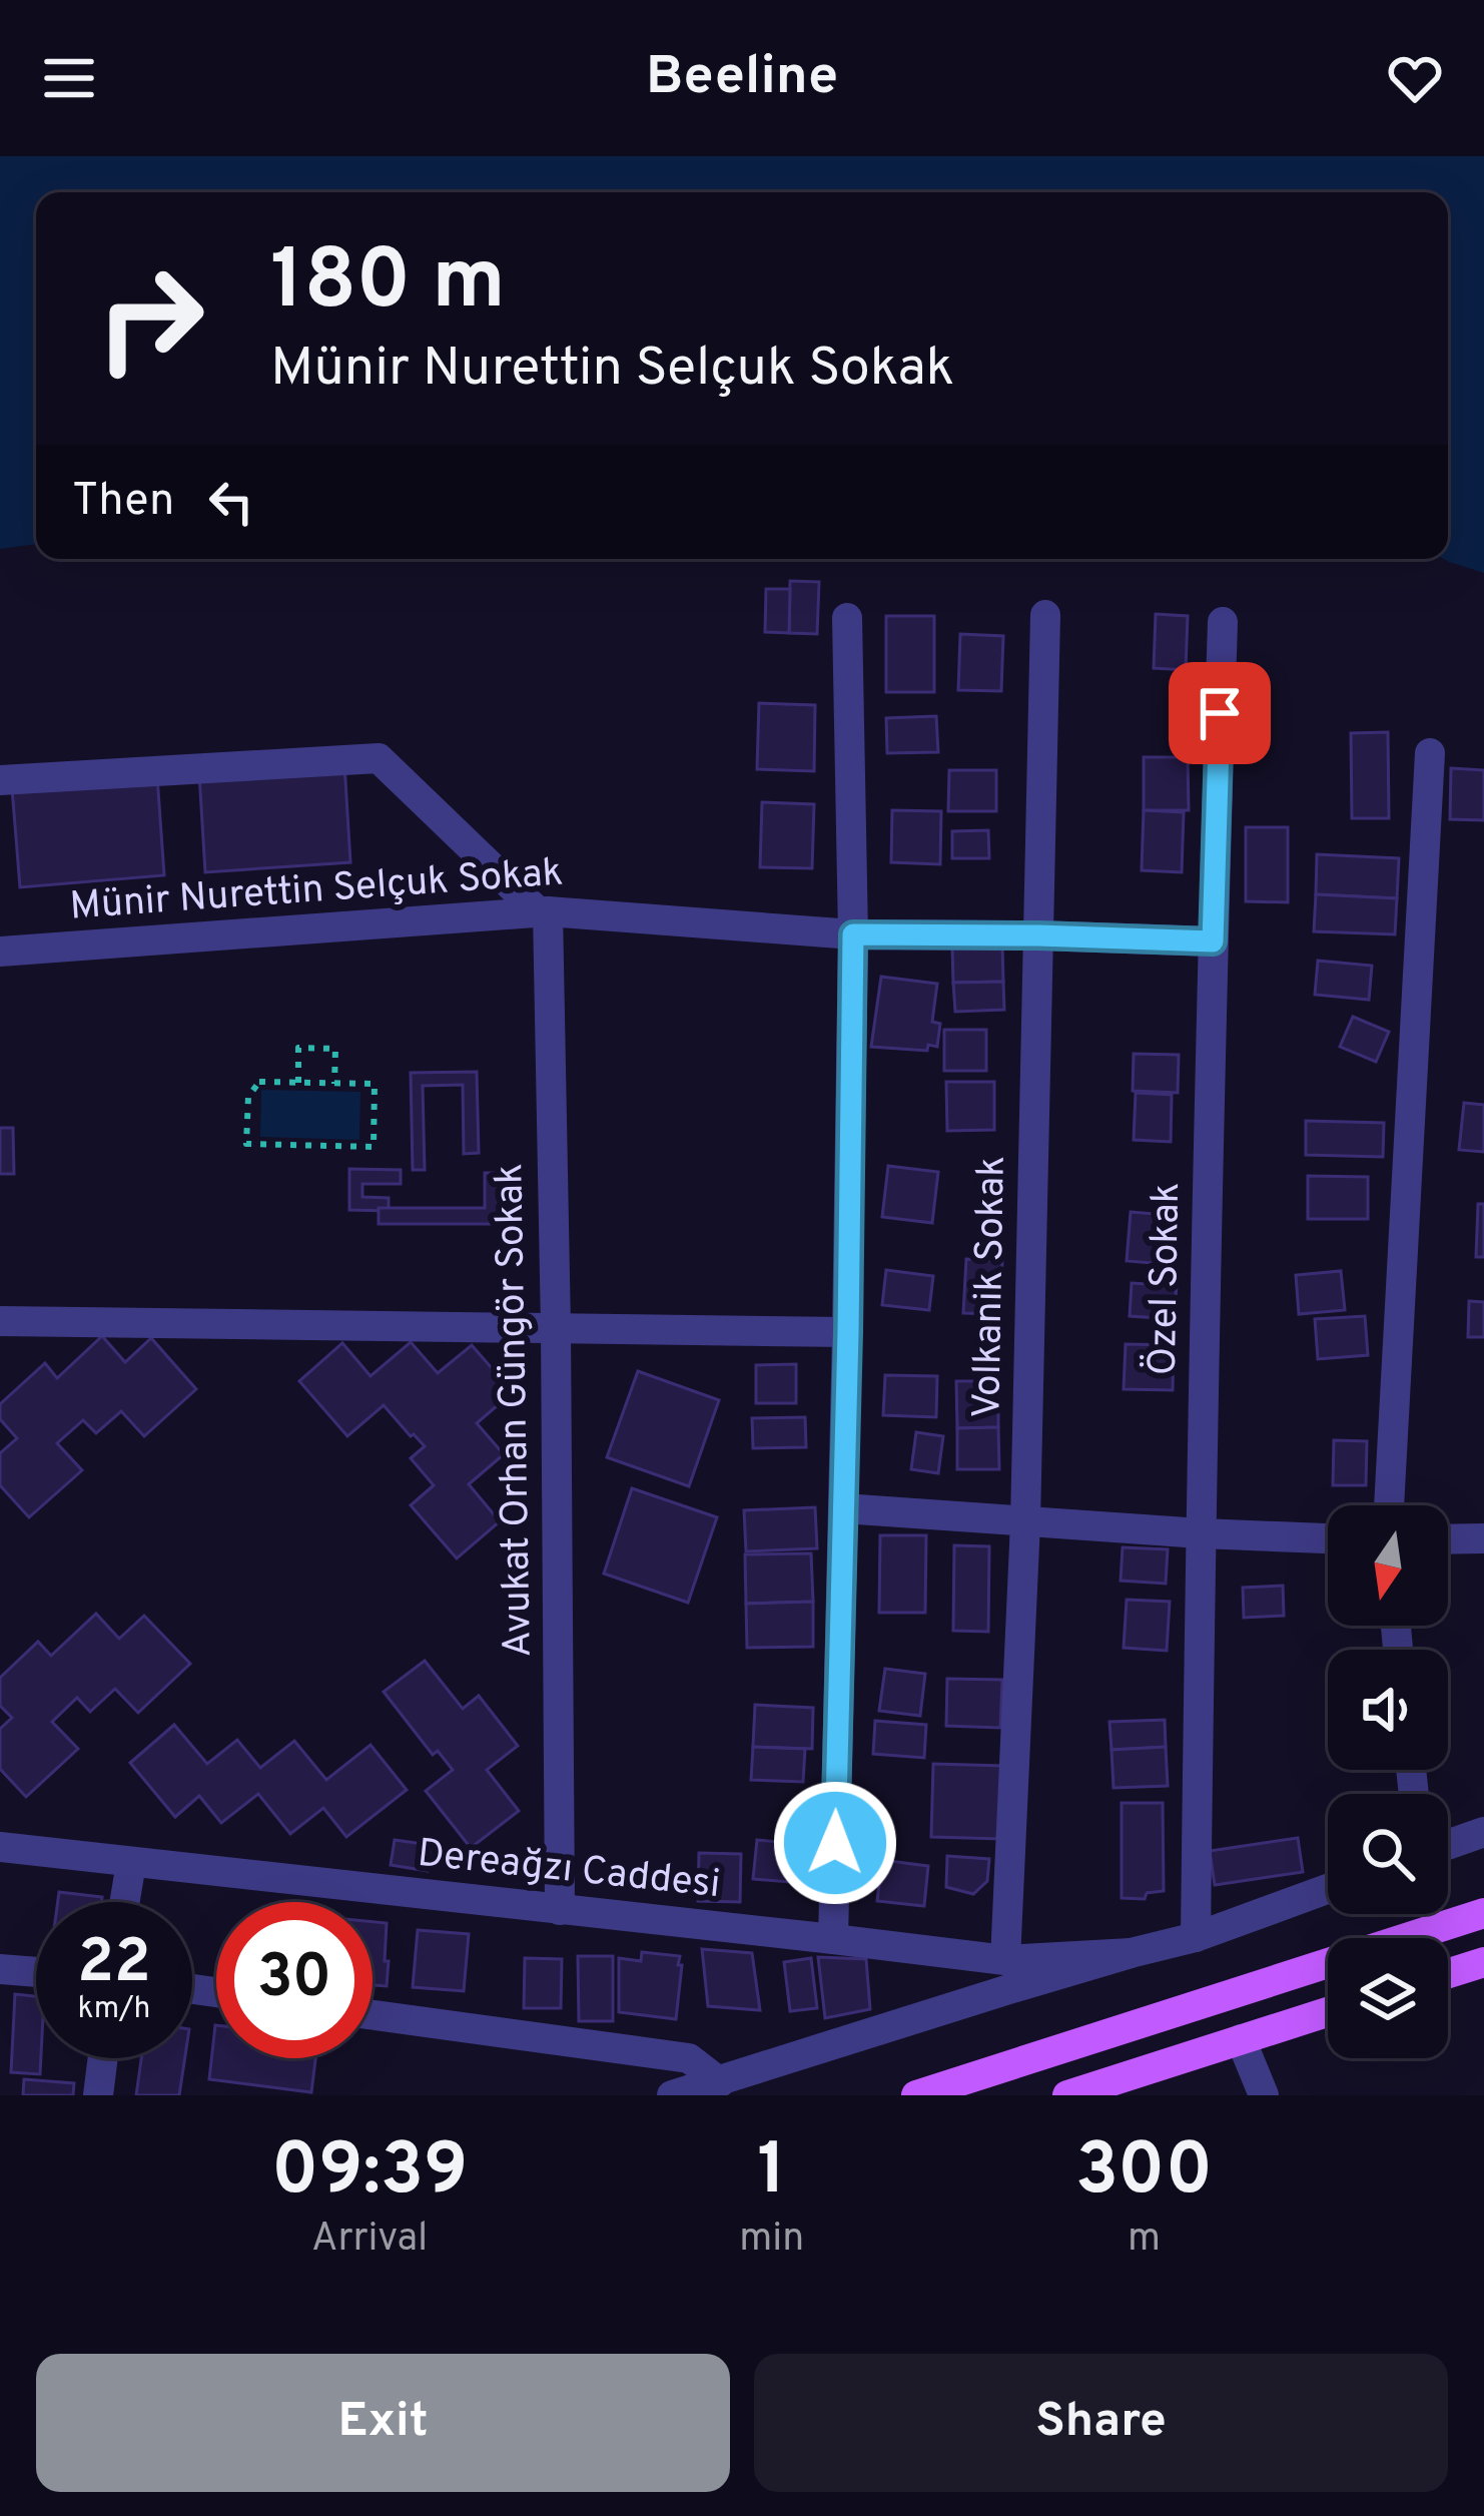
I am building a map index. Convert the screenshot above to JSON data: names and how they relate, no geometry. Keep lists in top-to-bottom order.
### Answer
{
  "streets": {
    "street": [
      "Münir Nurettin Selçuk Sokak",
      "Özel Sokak",
      "Volkanik Sokak",
      "Avukat Orhan Güngör Sokak",
      "Dereağzı Caddesi"
    ]
  },
  "crossings": [
    ["Münir Nurettin Selçuk Sokak", "Özel Sokak"],
    ["Münir Nurettin Selçuk Sokak", "Volkanik Sokak"],
    ["Münir Nurettin Selçuk Sokak", "Avukat Orhan Güngör Sokak"],
    ["Volkanik Sokak", "Dereağzı Caddesi"],
    ["Avukat Orhan Güngör Sokak", "Dereağzı Caddesi"]
  ],
  "north": "bottom",
  "page": {
    "header": "Beeline",
    "turn": ["180 m", "Münir Nurettin Selçuk Sokak"],
    "then": "Then",
    "speed": "22 km/h",
    "limit": "30",
    "eta": [
      "09:39",
      "Arrival",
      "1",
      "min",
      "300",
      "m"
    ],
    "buttons": ["Exit", "Share"]
  }
}
